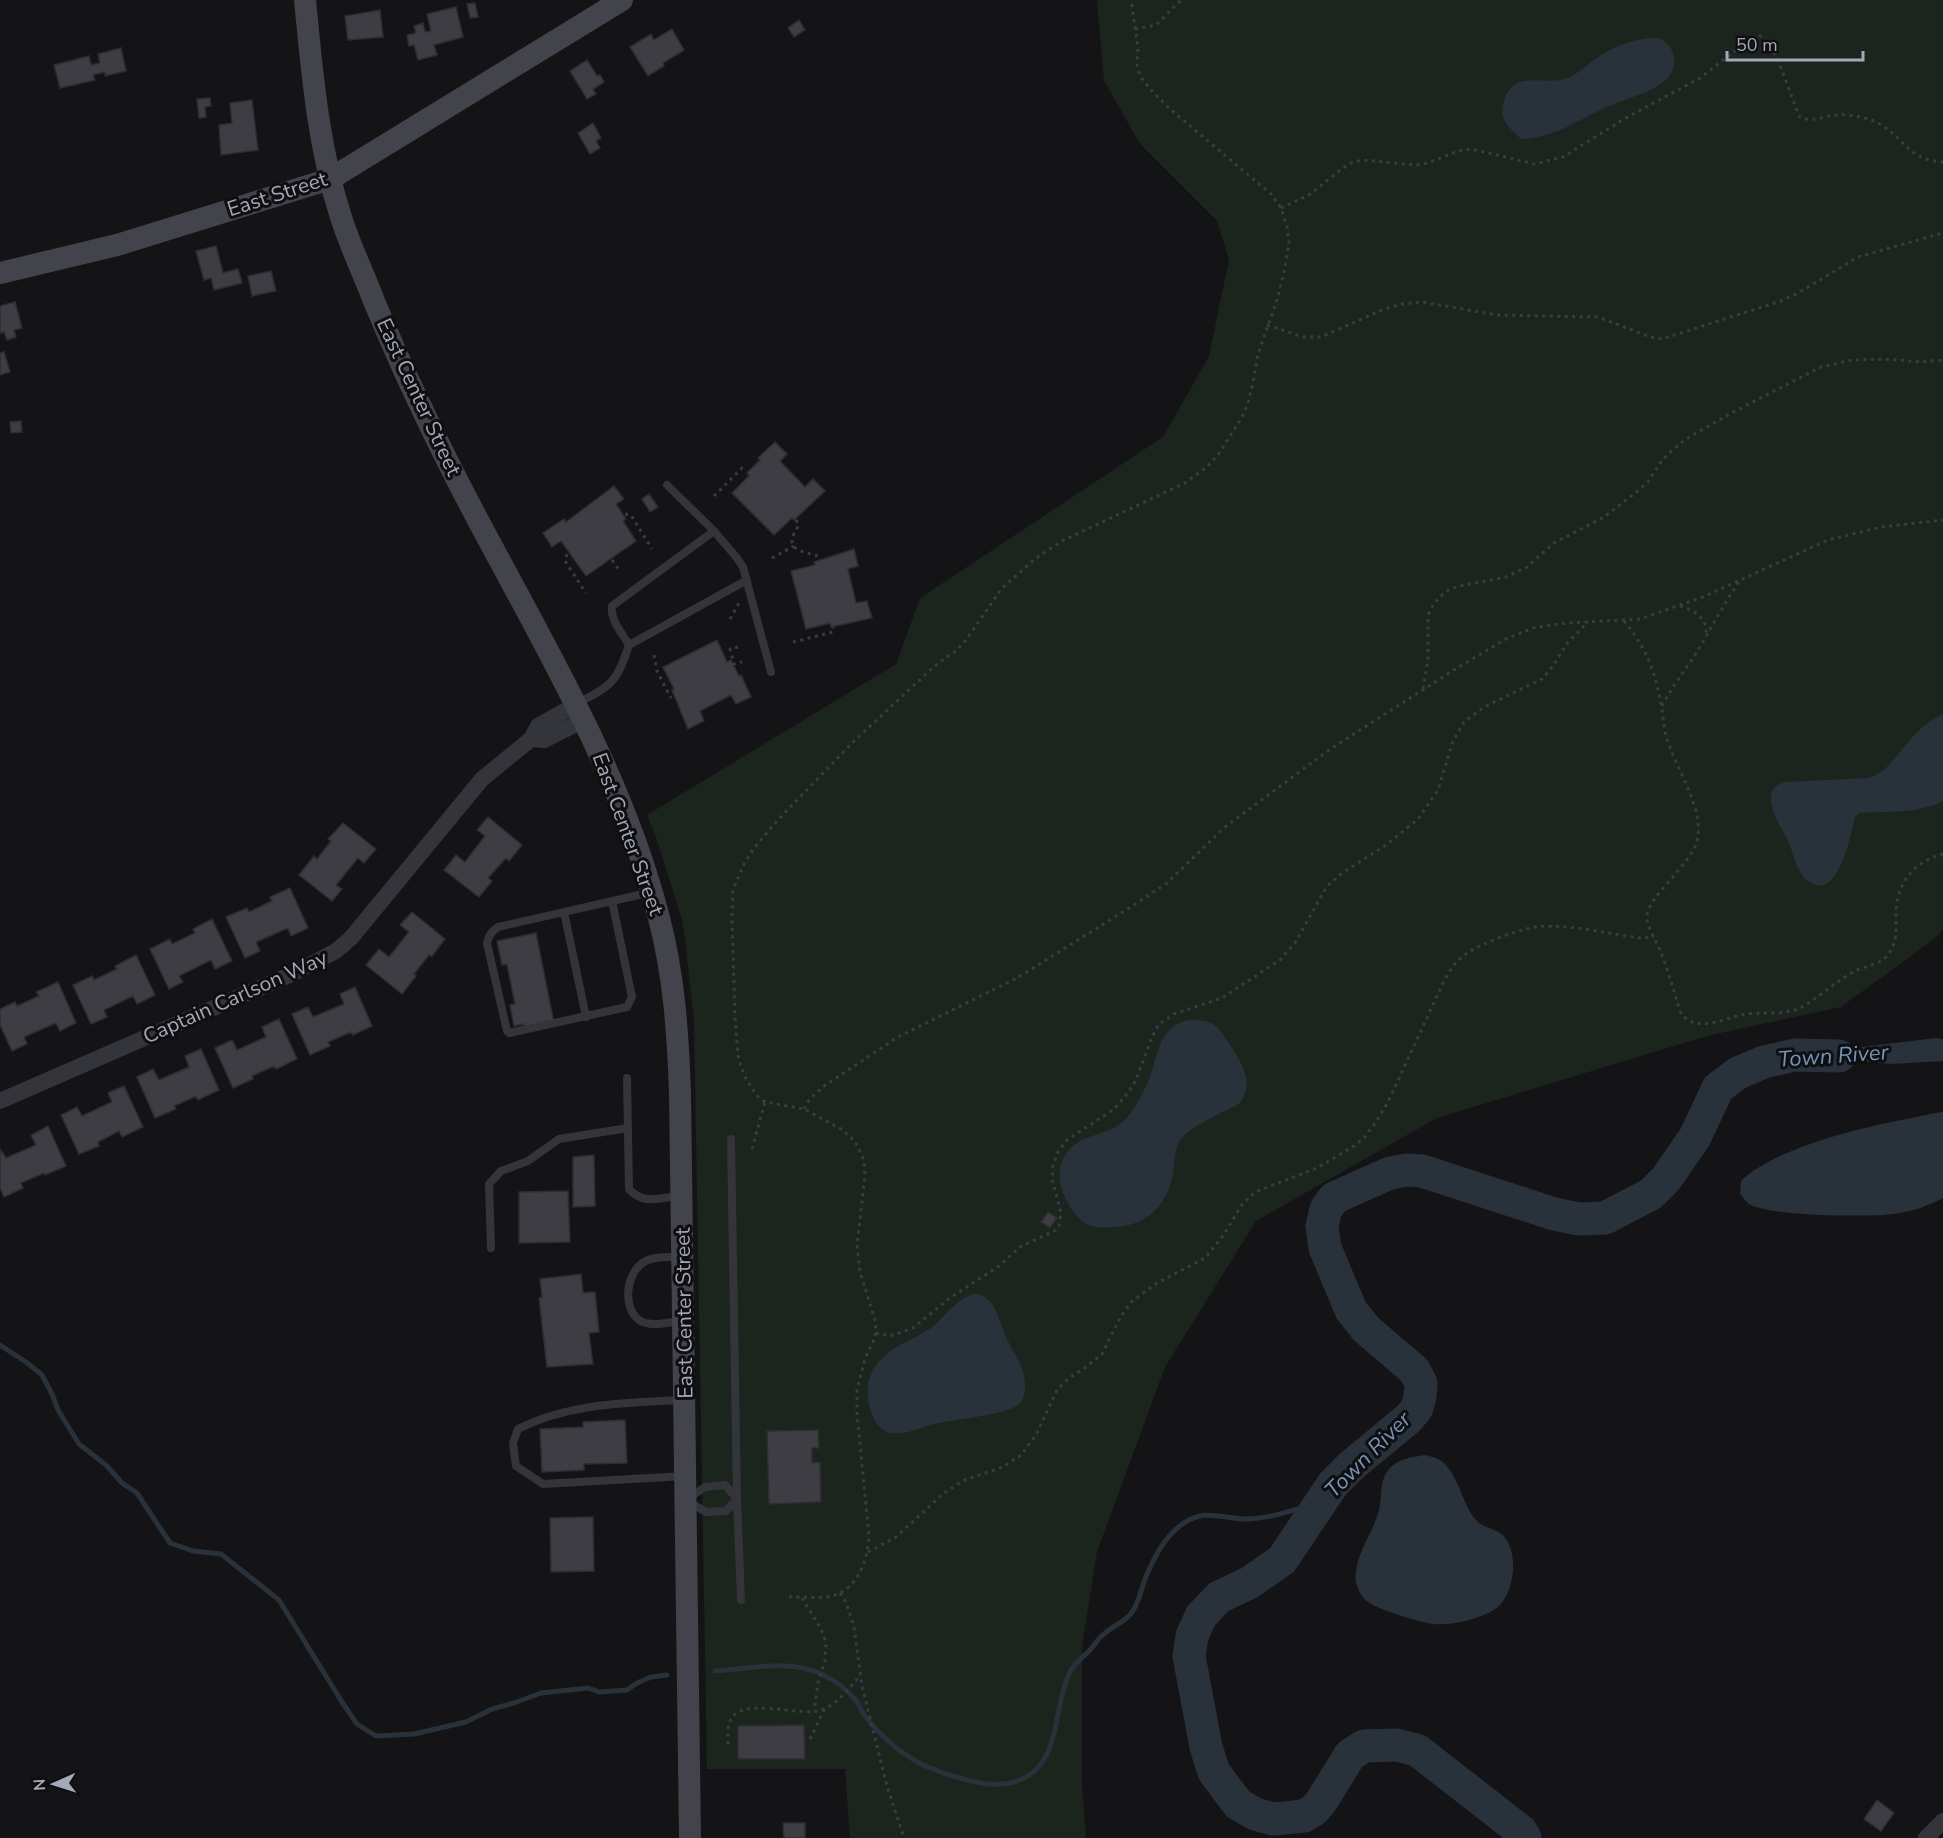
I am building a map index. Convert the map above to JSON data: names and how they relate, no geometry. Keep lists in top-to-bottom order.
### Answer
{
  "streets": {
    "main road": ["East Street", "East Center Street"],
    "street": ["Captain Carlson Way"]
  },
  "crossings": [
    ["East Street", "East Center Street"],
    ["East Center Street", "Captain Carlson Way"]
  ],
  "water": ["Town River"],
  "scale_bar": "50 m",
  "north": "left"
}
